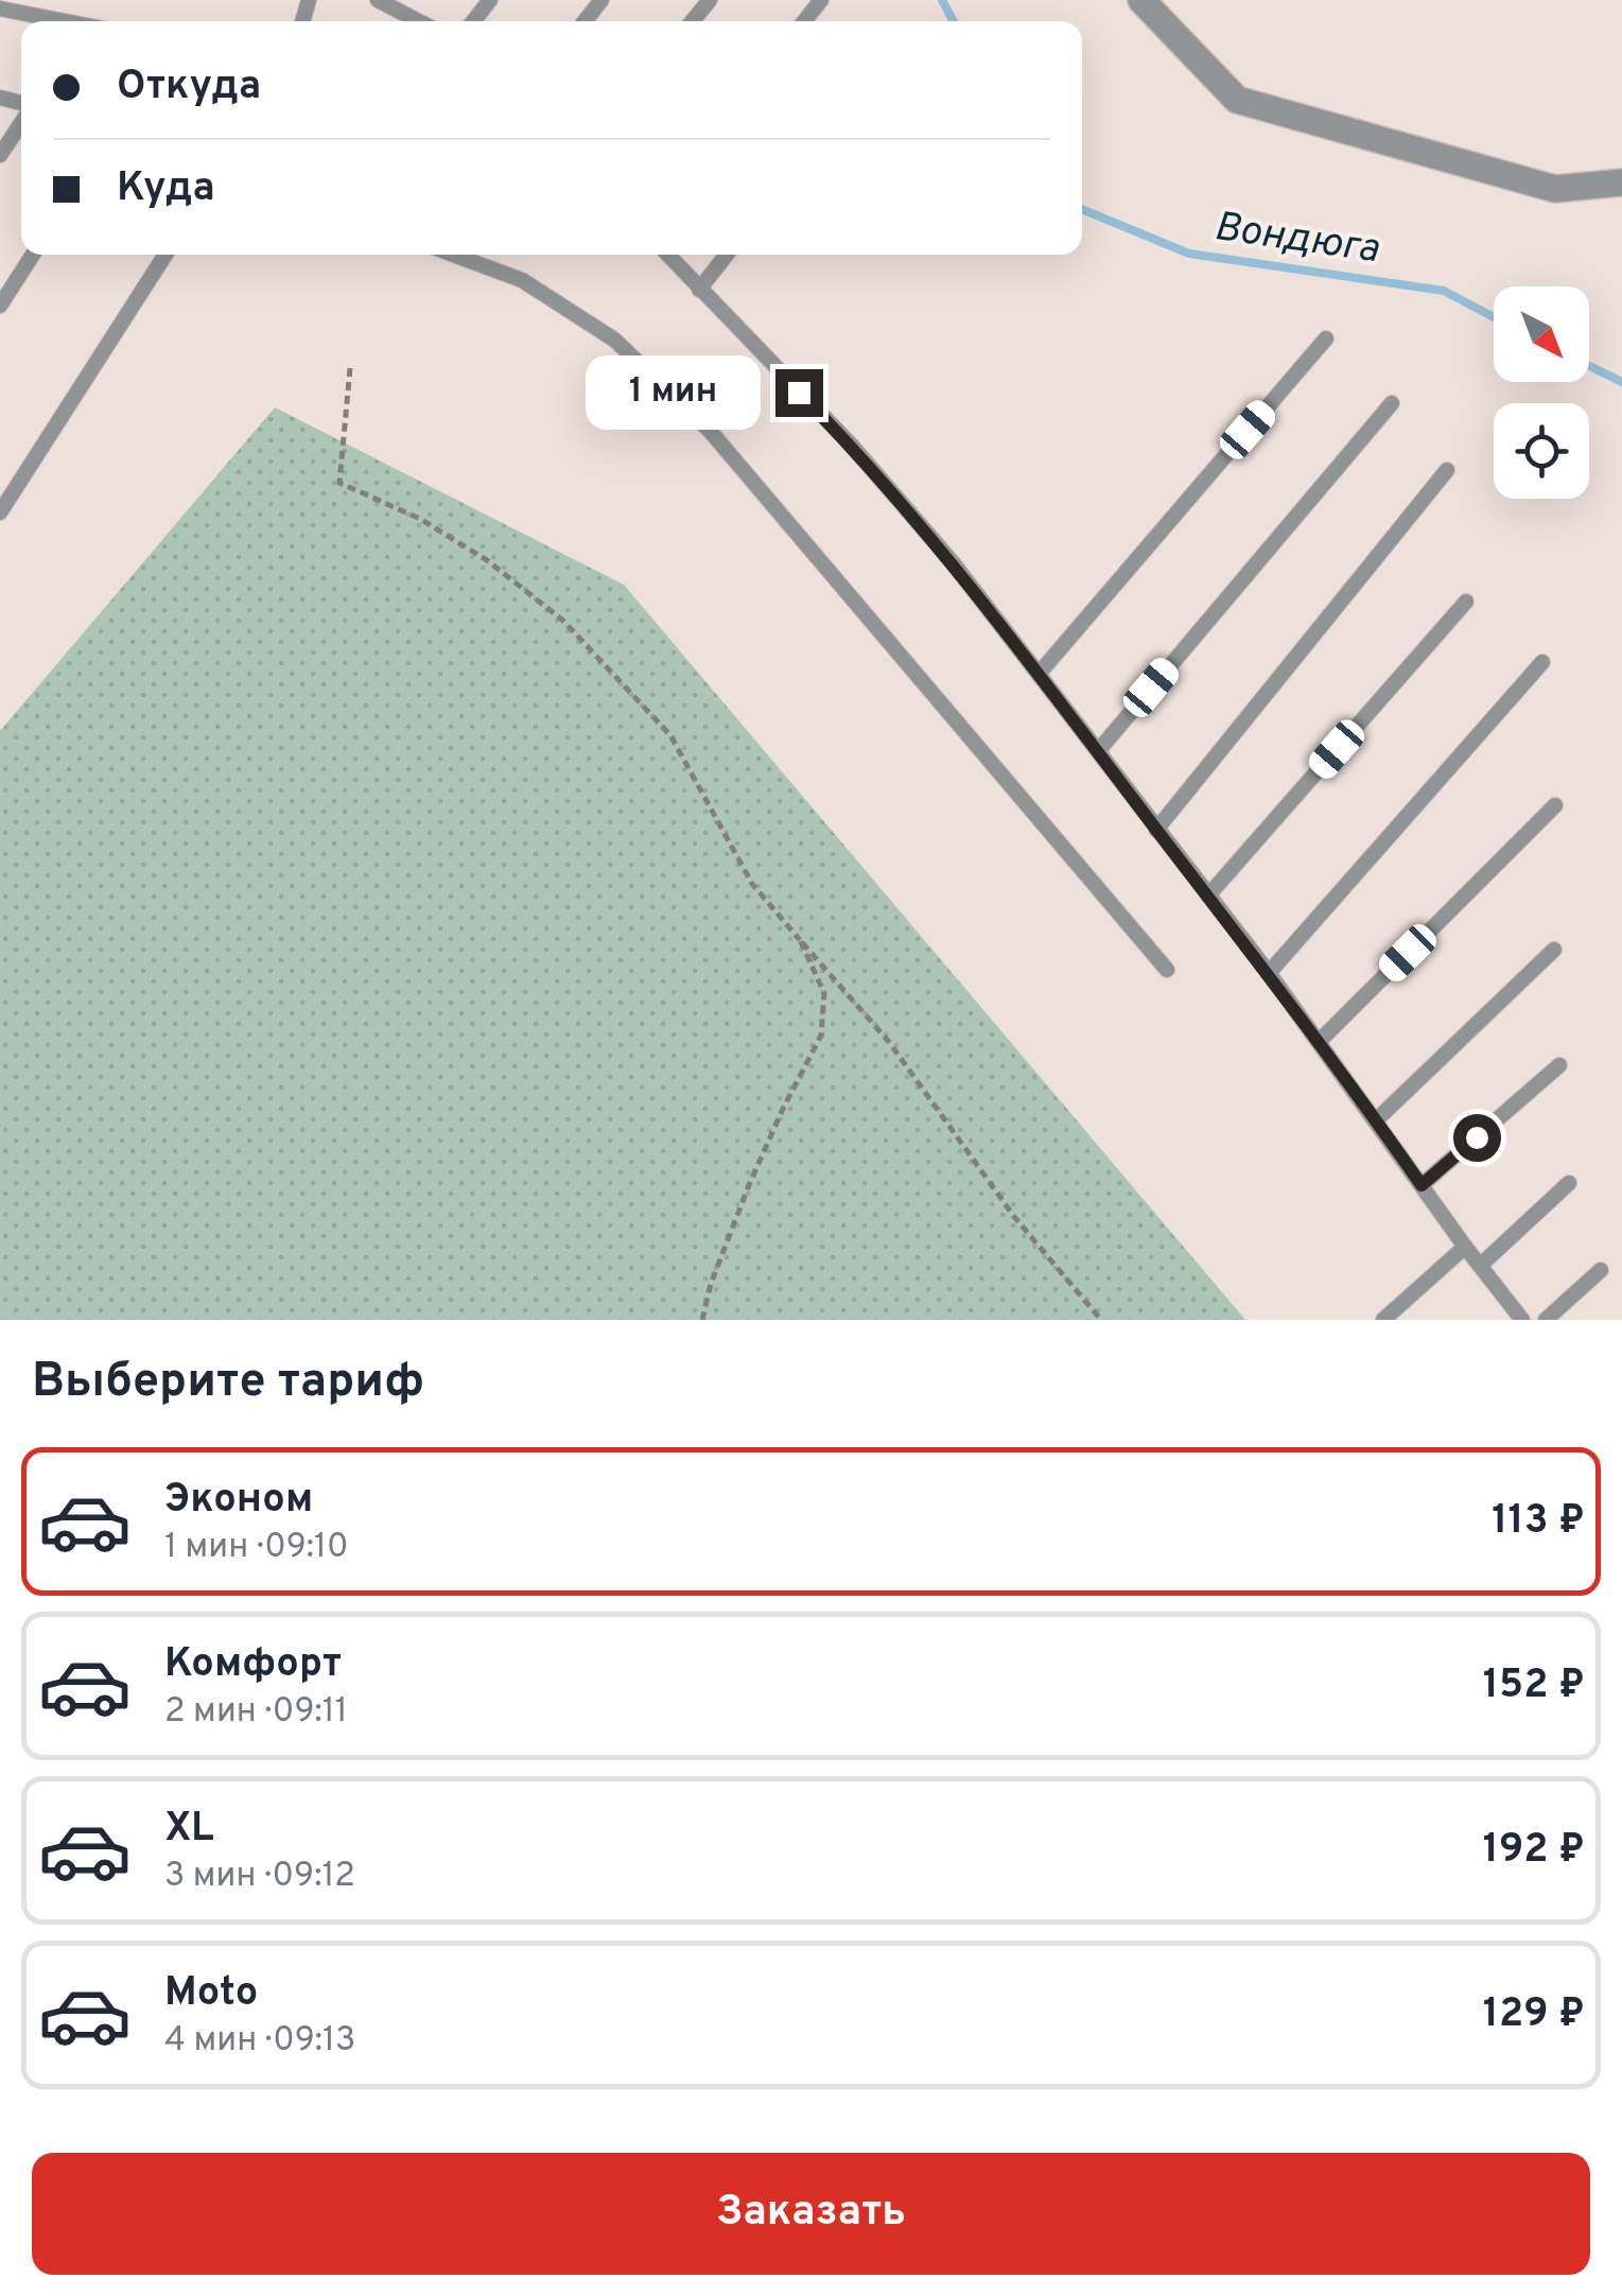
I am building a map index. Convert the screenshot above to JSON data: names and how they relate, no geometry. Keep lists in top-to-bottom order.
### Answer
{
  "water": ["Вондюга"],
  "north": "bottom right",
  "page": {
    "banner": ["Откуда", "Куда"],
    "bubble": "1 мин",
    "heading": "Выберите тариф",
    "list": [
      {
        "name": "Эконом",
        "note": "1 мин · 09:10",
        "value": "113 ₽"
      },
      {
        "name": "Комфорт",
        "note": "2 мин · 09:11",
        "value": "152 ₽"
      },
      {
        "name": "XL",
        "note": "3 мин · 09:12",
        "value": "192 ₽"
      },
      {
        "name": "Moto",
        "note": "4 мин · 09:13",
        "value": "129 ₽"
      }
    ],
    "buttons": "Заказать"
  }
}
